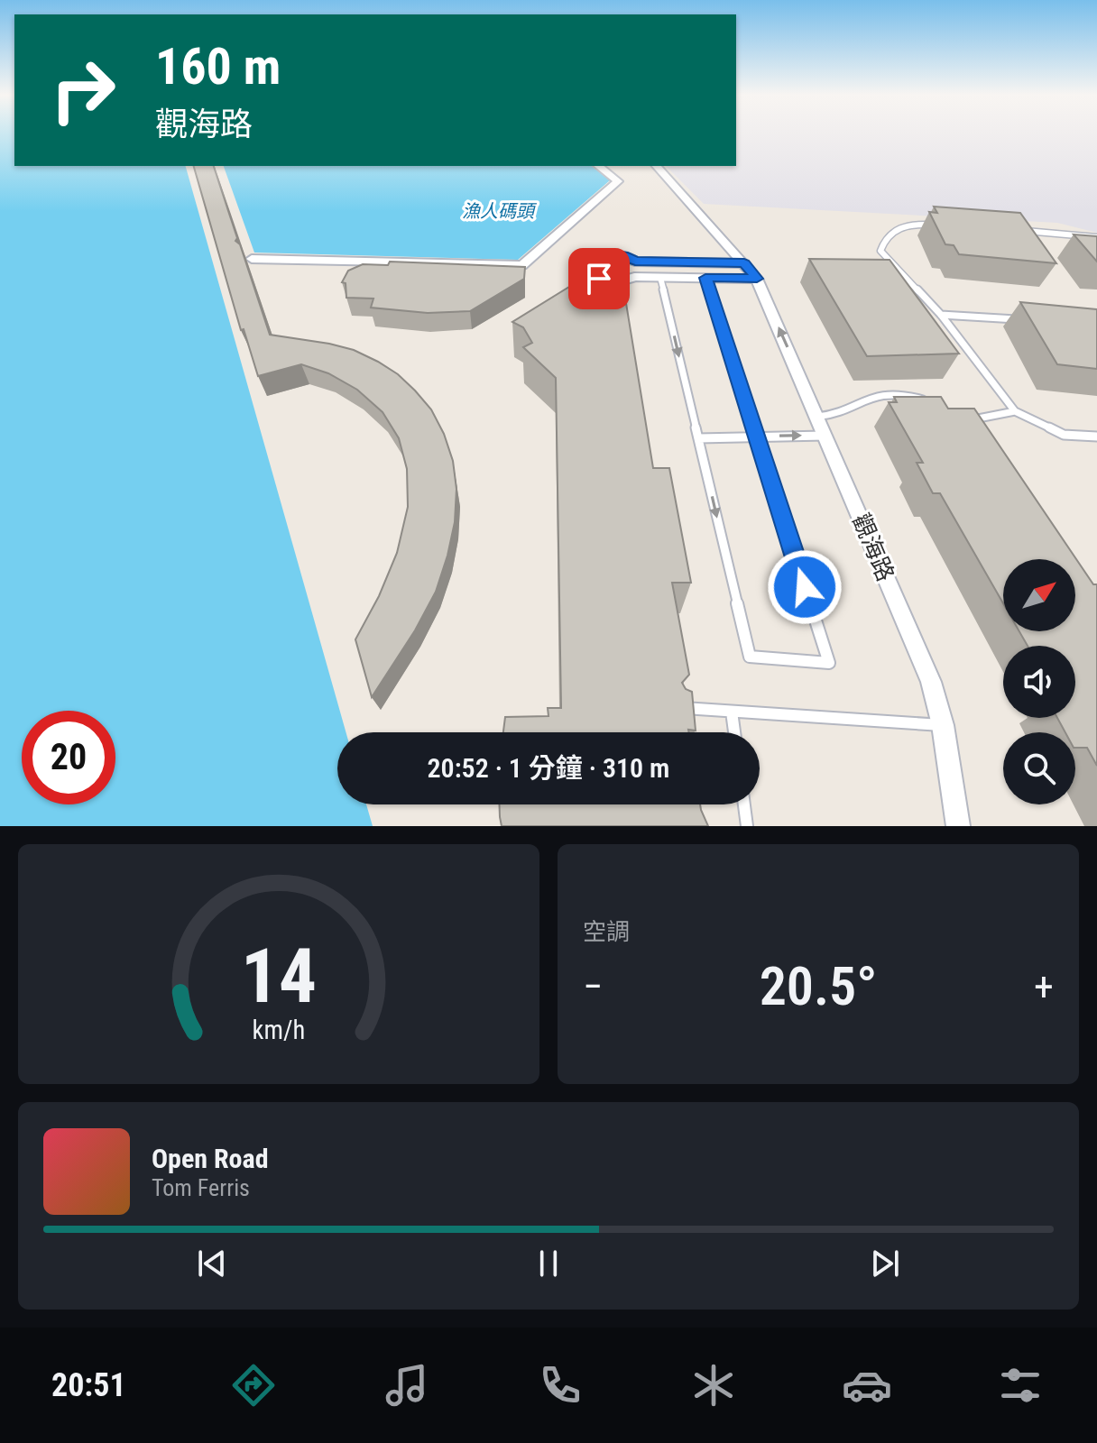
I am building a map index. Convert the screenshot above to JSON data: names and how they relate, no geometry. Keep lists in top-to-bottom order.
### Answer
{
  "streets": {
    "street": ["觀海路"]
  },
  "water": ["漁人碼頭"],
  "north": "top right",
  "page": {
    "turn": ["160 m", "觀海路"],
    "limit": "20",
    "trip": "20:52 · 1 分鐘 · 310 m",
    "tile": "空調",
    "heat": ["−", "20.5°", "+"],
    "song": ["Open Road", "Tom Ferris"],
    "tabs": "20:51",
    "gauge": ["14", "km/h"]
  }
}
